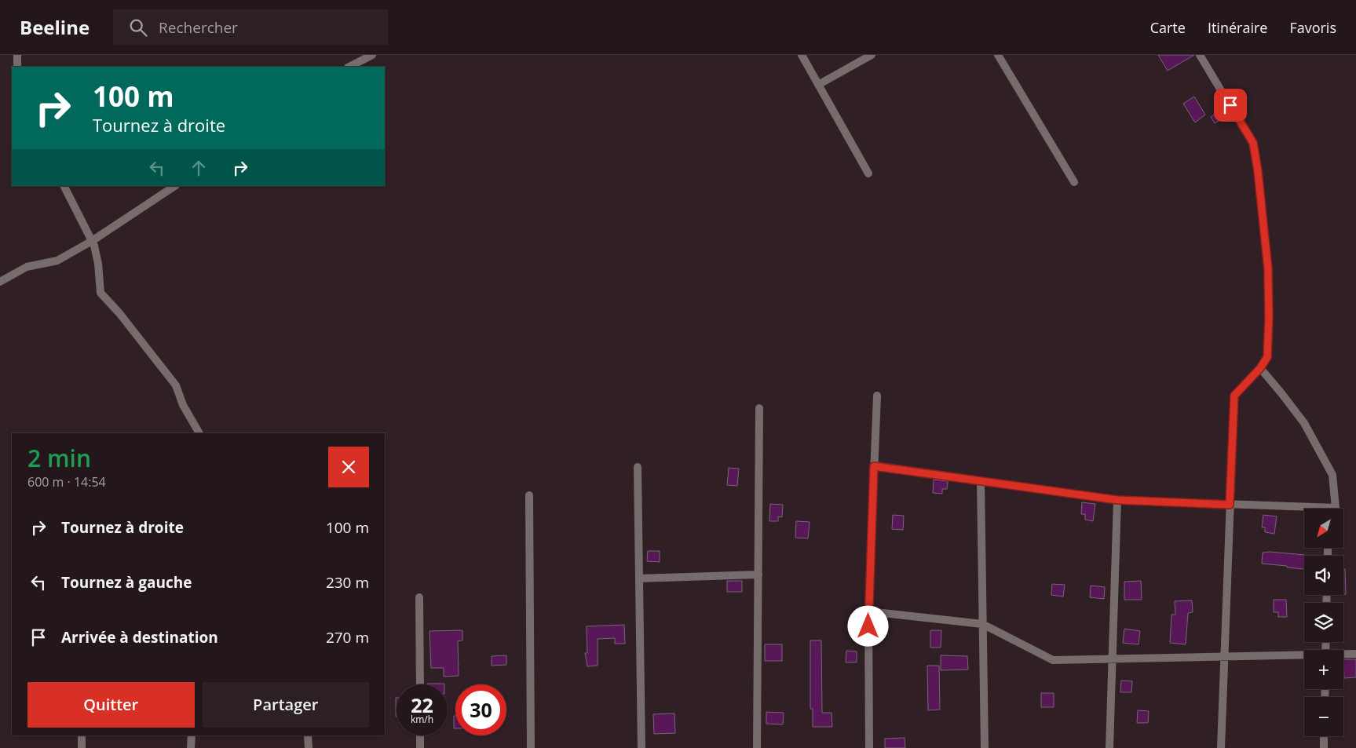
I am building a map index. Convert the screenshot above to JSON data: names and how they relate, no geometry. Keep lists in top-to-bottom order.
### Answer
{
  "north": "bottom left",
  "page": {
    "header": "Beeline",
    "search": "Rechercher",
    "nav": ["Carte", "Itinéraire", "Favoris"],
    "turn": ["100 m", "Tournez à droite"],
    "heading": ["2 min", "600 m · 14:54"],
    "list": [
      {
        "name": "Tournez à droite",
        "value": "100 m"
      },
      {
        "name": "Tournez à gauche",
        "value": "230 m"
      },
      {
        "name": "Arrivée à destination",
        "value": "270 m"
      }
    ],
    "map_buttons": ["+", "−"],
    "buttons": ["Quitter", "Partager"],
    "speed": "22 km/h",
    "limit": "30"
  }
}
